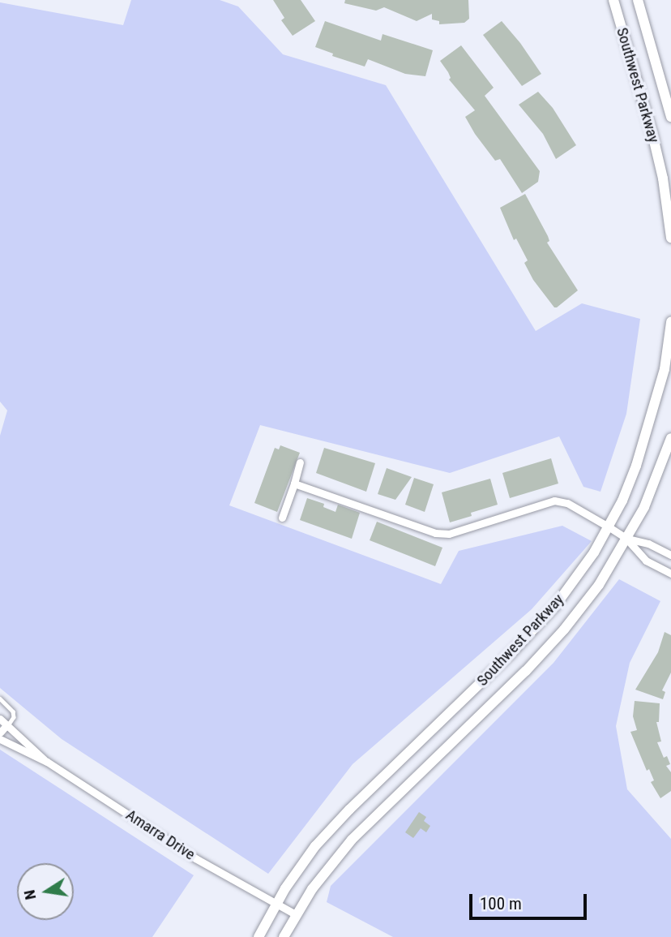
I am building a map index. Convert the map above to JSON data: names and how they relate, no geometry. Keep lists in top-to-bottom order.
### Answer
{
  "streets": {
    "main road": ["Southwest Parkway"],
    "street": ["Amarra Drive"]
  },
  "crossings": [
    ["Southwest Parkway", "Amarra Drive"]
  ],
  "scale_bar": "100 m",
  "north": "left"
}
